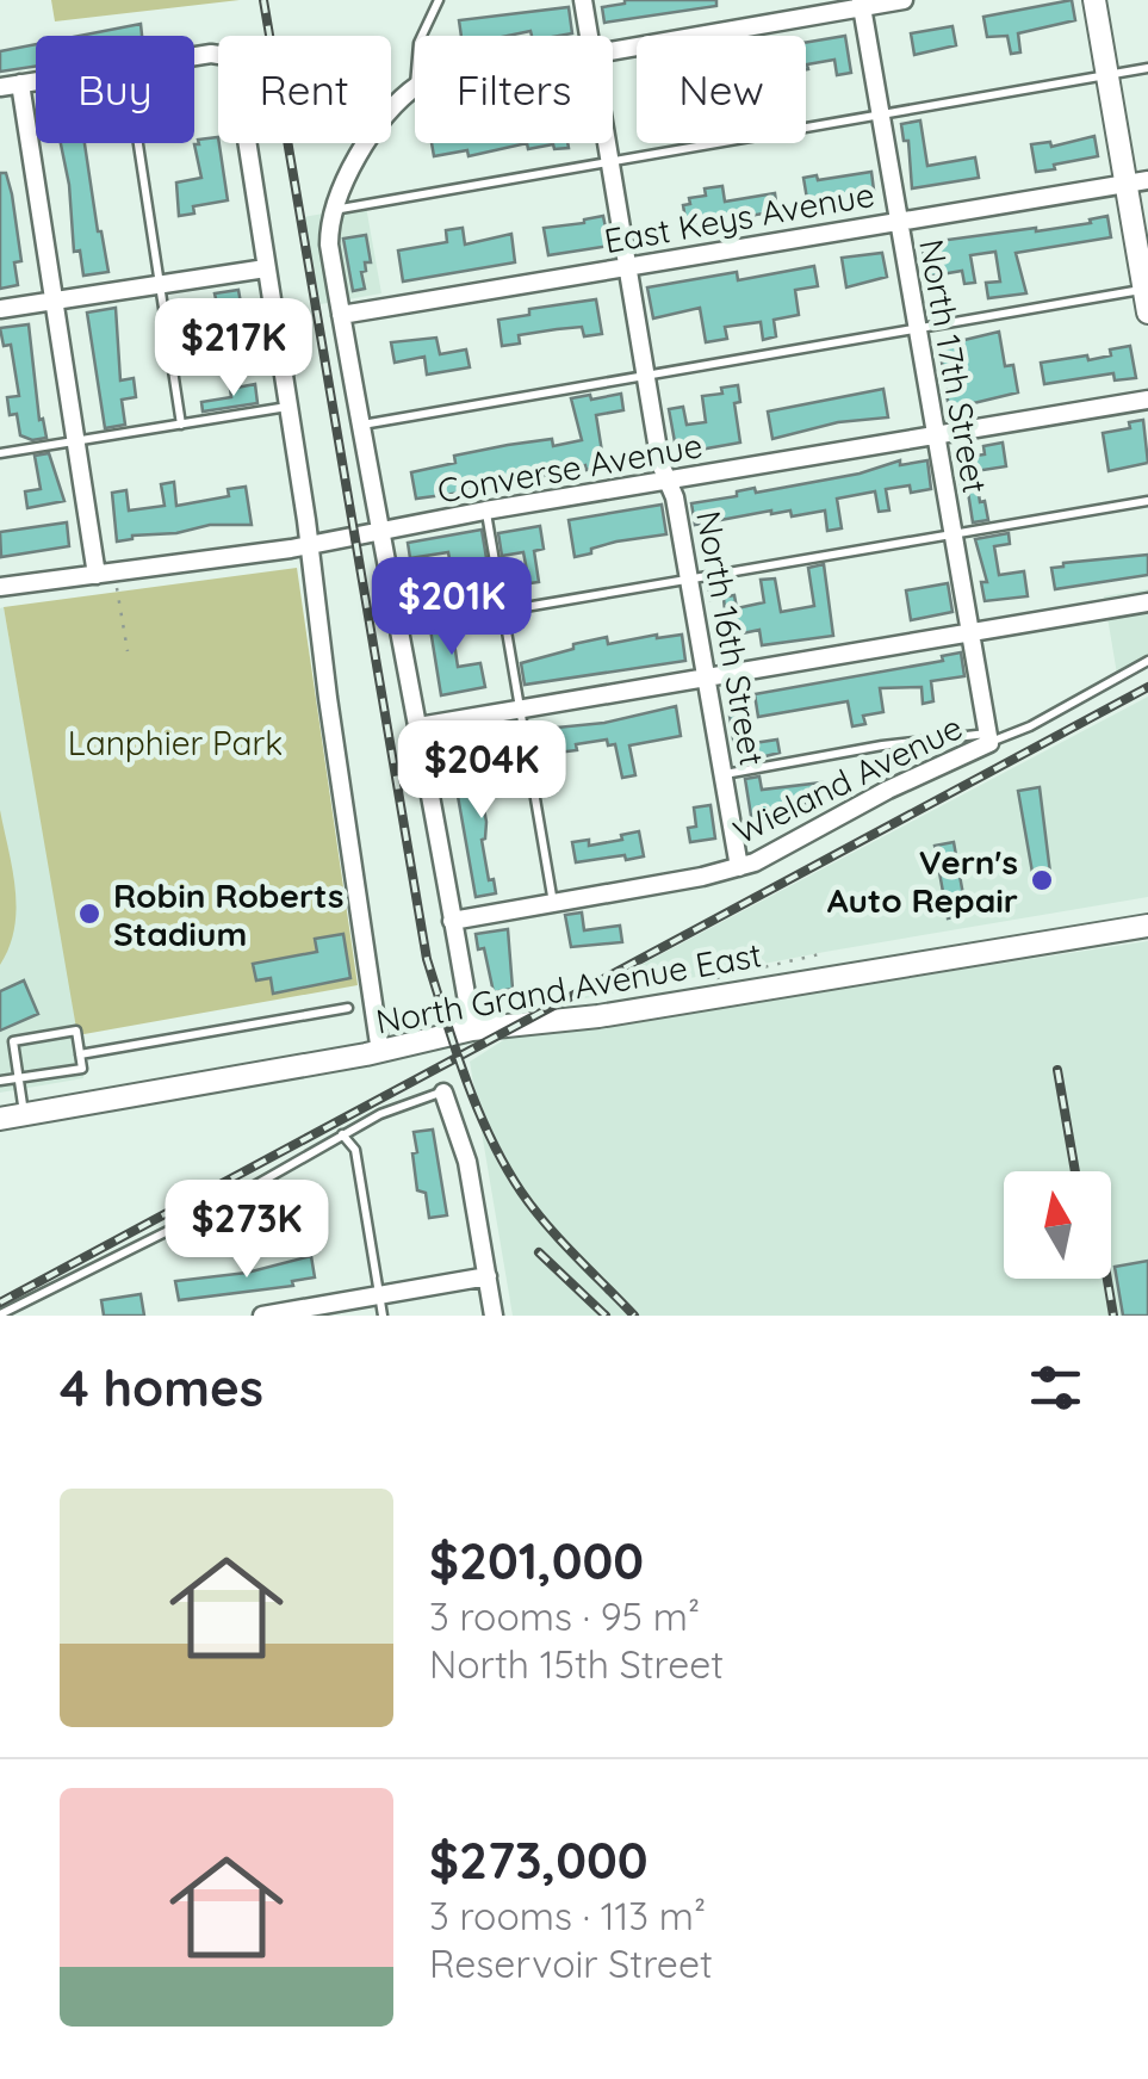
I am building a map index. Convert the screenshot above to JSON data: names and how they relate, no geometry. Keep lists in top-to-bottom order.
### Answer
{
  "streets": {
    "street": [
      "East Keys Avenue",
      "North 17th Street",
      "Converse Avenue",
      "North 16th Street",
      "Wieland Avenue",
      "North Grand Avenue East"
    ]
  },
  "crossings": [
    ["East Keys Avenue", "North 17th Street"],
    ["East Keys Avenue", "North 16th Street"],
    ["North 17th Street", "Converse Avenue"],
    ["North 17th Street", "Wieland Avenue"],
    ["Converse Avenue", "North 16th Street"],
    ["North 16th Street", "Wieland Avenue"]
  ],
  "parks": ["Lanphier Park"],
  "places": ["Vern's Auto Repair", "Robin Roberts Stadium"],
  "north": "top",
  "page": {
    "chip": [
      "Buy",
      "Rent",
      "Filters",
      "New"
    ],
    "price": [
      "$217K",
      "$201K",
      "$204K",
      "$273K"
    ],
    "heading": "4 homes",
    "list": [
      {
        "name": "$201,000",
        "note": "3 rooms · 95 m² · North 15th Street"
      },
      {
        "name": "$273,000",
        "note": "3 rooms · 113 m² · Reservoir Street"
      }
    ]
  }
}
